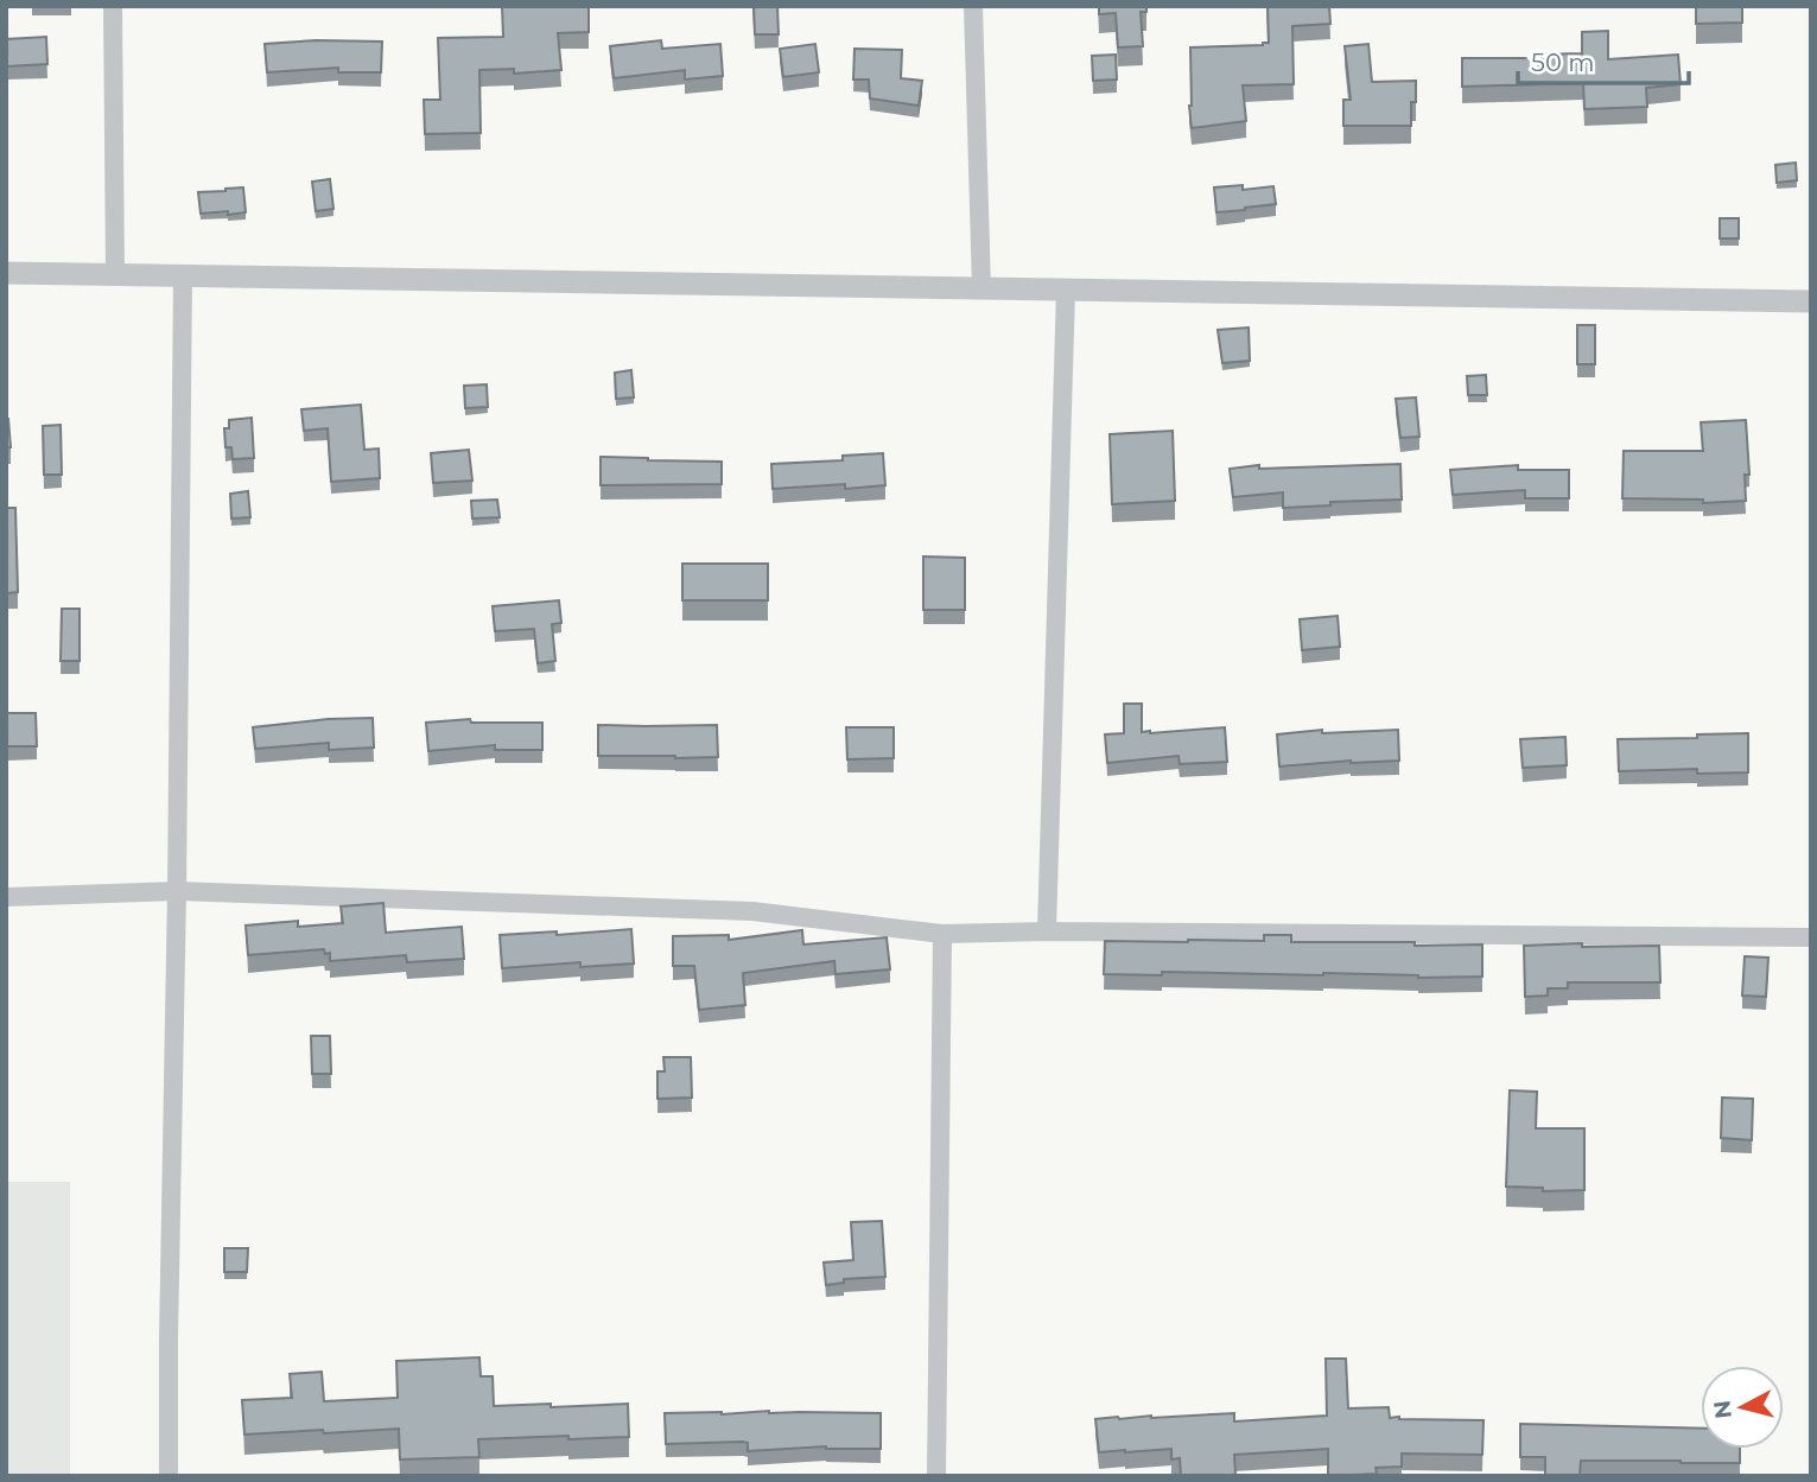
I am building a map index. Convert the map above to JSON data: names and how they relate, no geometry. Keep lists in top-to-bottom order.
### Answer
{
  "scale_bar": "50 m",
  "north": "left"
}
